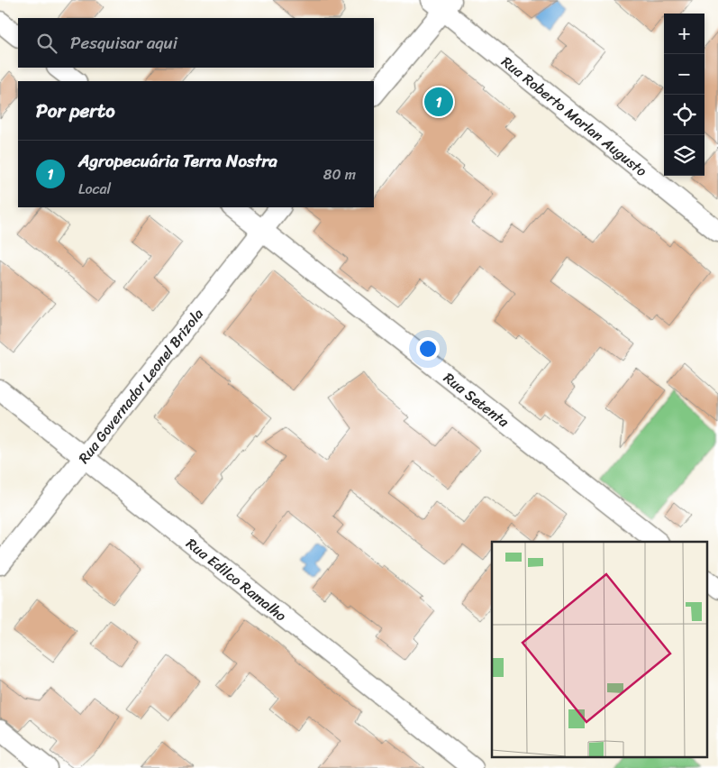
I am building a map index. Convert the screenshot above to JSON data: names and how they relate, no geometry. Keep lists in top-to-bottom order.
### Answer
{
  "streets": {
    "street": [
      "Rua Roberto Morlan Augusto",
      "Rua Governador Leonel Brizola",
      "Rua Setenta",
      "Rua Edilco Ramalho"
    ]
  },
  "crossings": [
    ["Rua Governador Leonel Brizola", "Rua Setenta"],
    ["Rua Governador Leonel Brizola", "Rua Edilco Ramalho"]
  ],
  "page": {
    "map_buttons": ["+", "−"],
    "search": "Pesquisar aqui",
    "heading": "Por perto",
    "pins": "1",
    "list": [
      {
        "mark": "1",
        "name": "Agropecuária Terra Nostra",
        "note": "Local",
        "value": "80 m"
      }
    ]
  }
}
